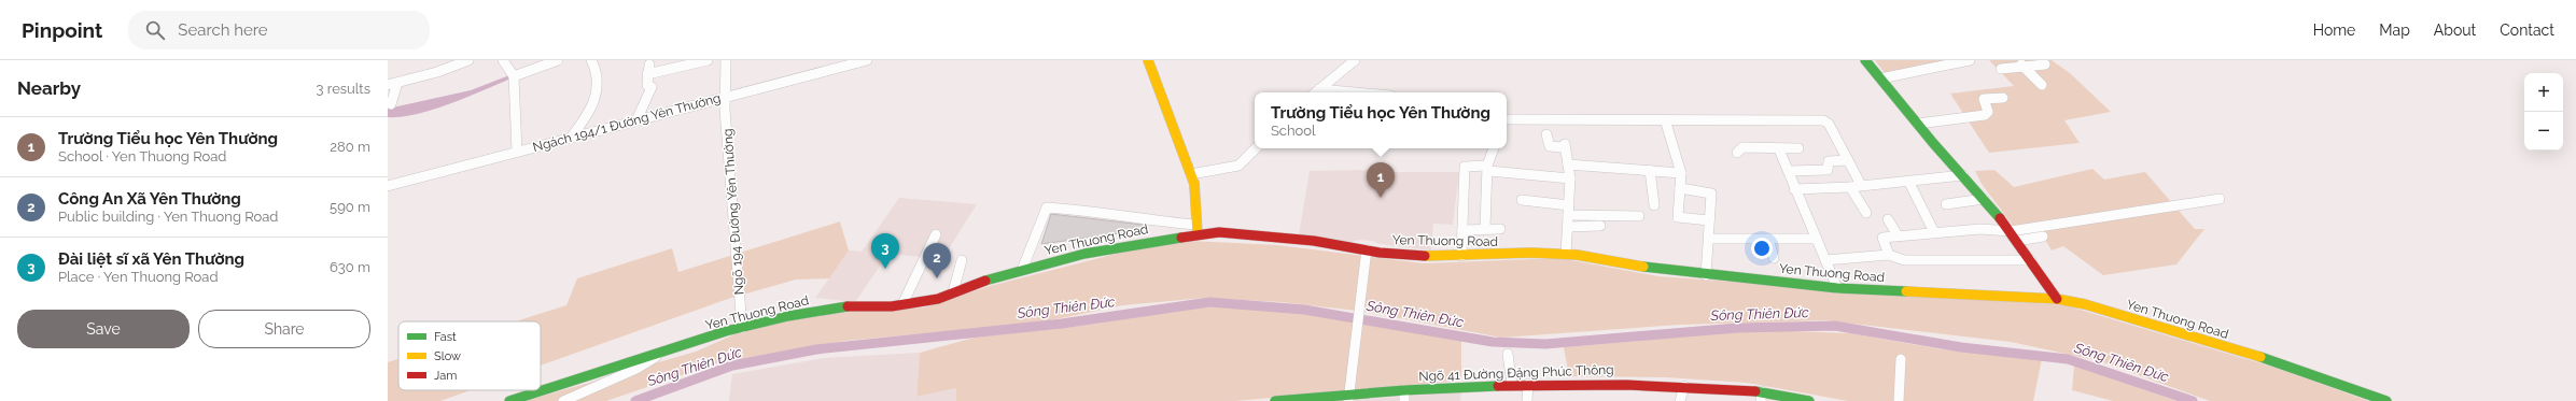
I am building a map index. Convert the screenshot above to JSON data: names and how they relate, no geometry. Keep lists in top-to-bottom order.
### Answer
{
  "streets": {
    "main road": ["Yen Thuong Road", "Ngõ 41 Đường Đặng Phúc Thông"],
    "street": ["Ngách 194/1 Đường Yên Thường", "Ngõ 194 Đường Yên Thường"]
  },
  "crossings": [
    ["Ngách 194/1 Đường Yên Thường", "Ngõ 194 Đường Yên Thường"],
    ["Ngõ 194 Đường Yên Thường", "Yen Thuong Road"]
  ],
  "water": ["Sông Thiên Đức"],
  "legend": ["Fast", "Slow", "Jam"],
  "page": {
    "header": "Pinpoint",
    "search": "Search here",
    "nav": [
      "Home",
      "Map",
      "About",
      "Contact"
    ],
    "heading": ["Nearby", "3 results"],
    "map_buttons": ["+", "−"],
    "popup": ["Trường Tiểu học Yên Thường", "School"],
    "list": [
      {
        "mark": "1",
        "name": "Trường Tiểu học Yên Thường",
        "note": "School · Yen Thuong Road",
        "value": "280 m"
      },
      {
        "mark": "2",
        "name": "Công An Xã Yên Thường",
        "note": "Public building · Yen Thuong Road",
        "value": "590 m"
      },
      {
        "mark": "3",
        "name": "Đài liệt sĩ xã Yên Thường",
        "note": "Place · Yen Thuong Road",
        "value": "630 m"
      }
    ],
    "pins": ["1", "3", "2"],
    "buttons": ["Save", "Share"]
  }
}
